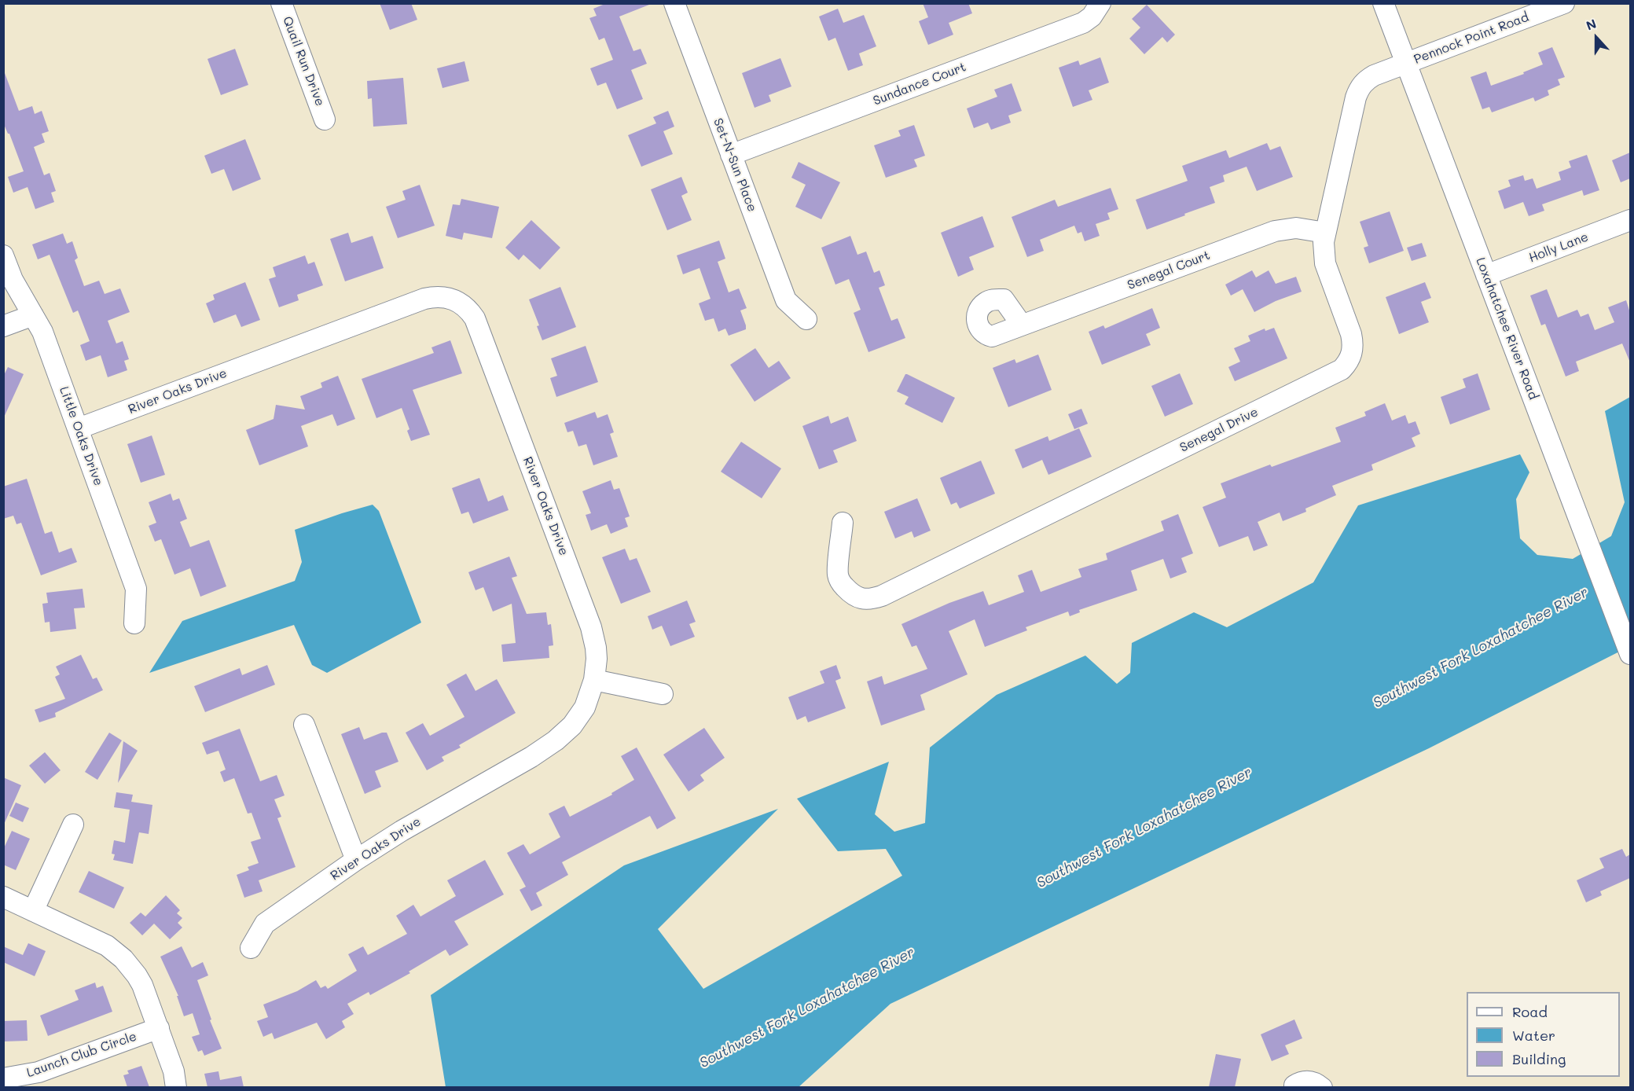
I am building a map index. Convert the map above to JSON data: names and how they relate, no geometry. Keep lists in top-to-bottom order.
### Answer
{
  "streets": {
    "street": [
      "Pennock Point Road",
      "Quail Run Drive",
      "Sundance Court",
      "Set-N-Sun Place",
      "Holly Lane",
      "Senegal Court",
      "Loxahatchee River Road",
      "River Oaks Drive",
      "Senegal Drive",
      "Little Oaks Drive",
      "Launch Club Circle"
    ]
  },
  "crossings": [
    ["Pennock Point Road", "Loxahatchee River Road"],
    ["Pennock Point Road", "Senegal Drive"],
    ["Sundance Court", "Set-N-Sun Place"],
    ["Holly Lane", "Loxahatchee River Road"],
    ["Senegal Court", "Senegal Drive"],
    ["Loxahatchee River Road", "Senegal Drive"],
    ["River Oaks Drive", "Little Oaks Drive"]
  ],
  "water": ["Southwest Fork Loxahatchee River"],
  "legend": ["Road", "Water", "Building"],
  "north": "top"
}
